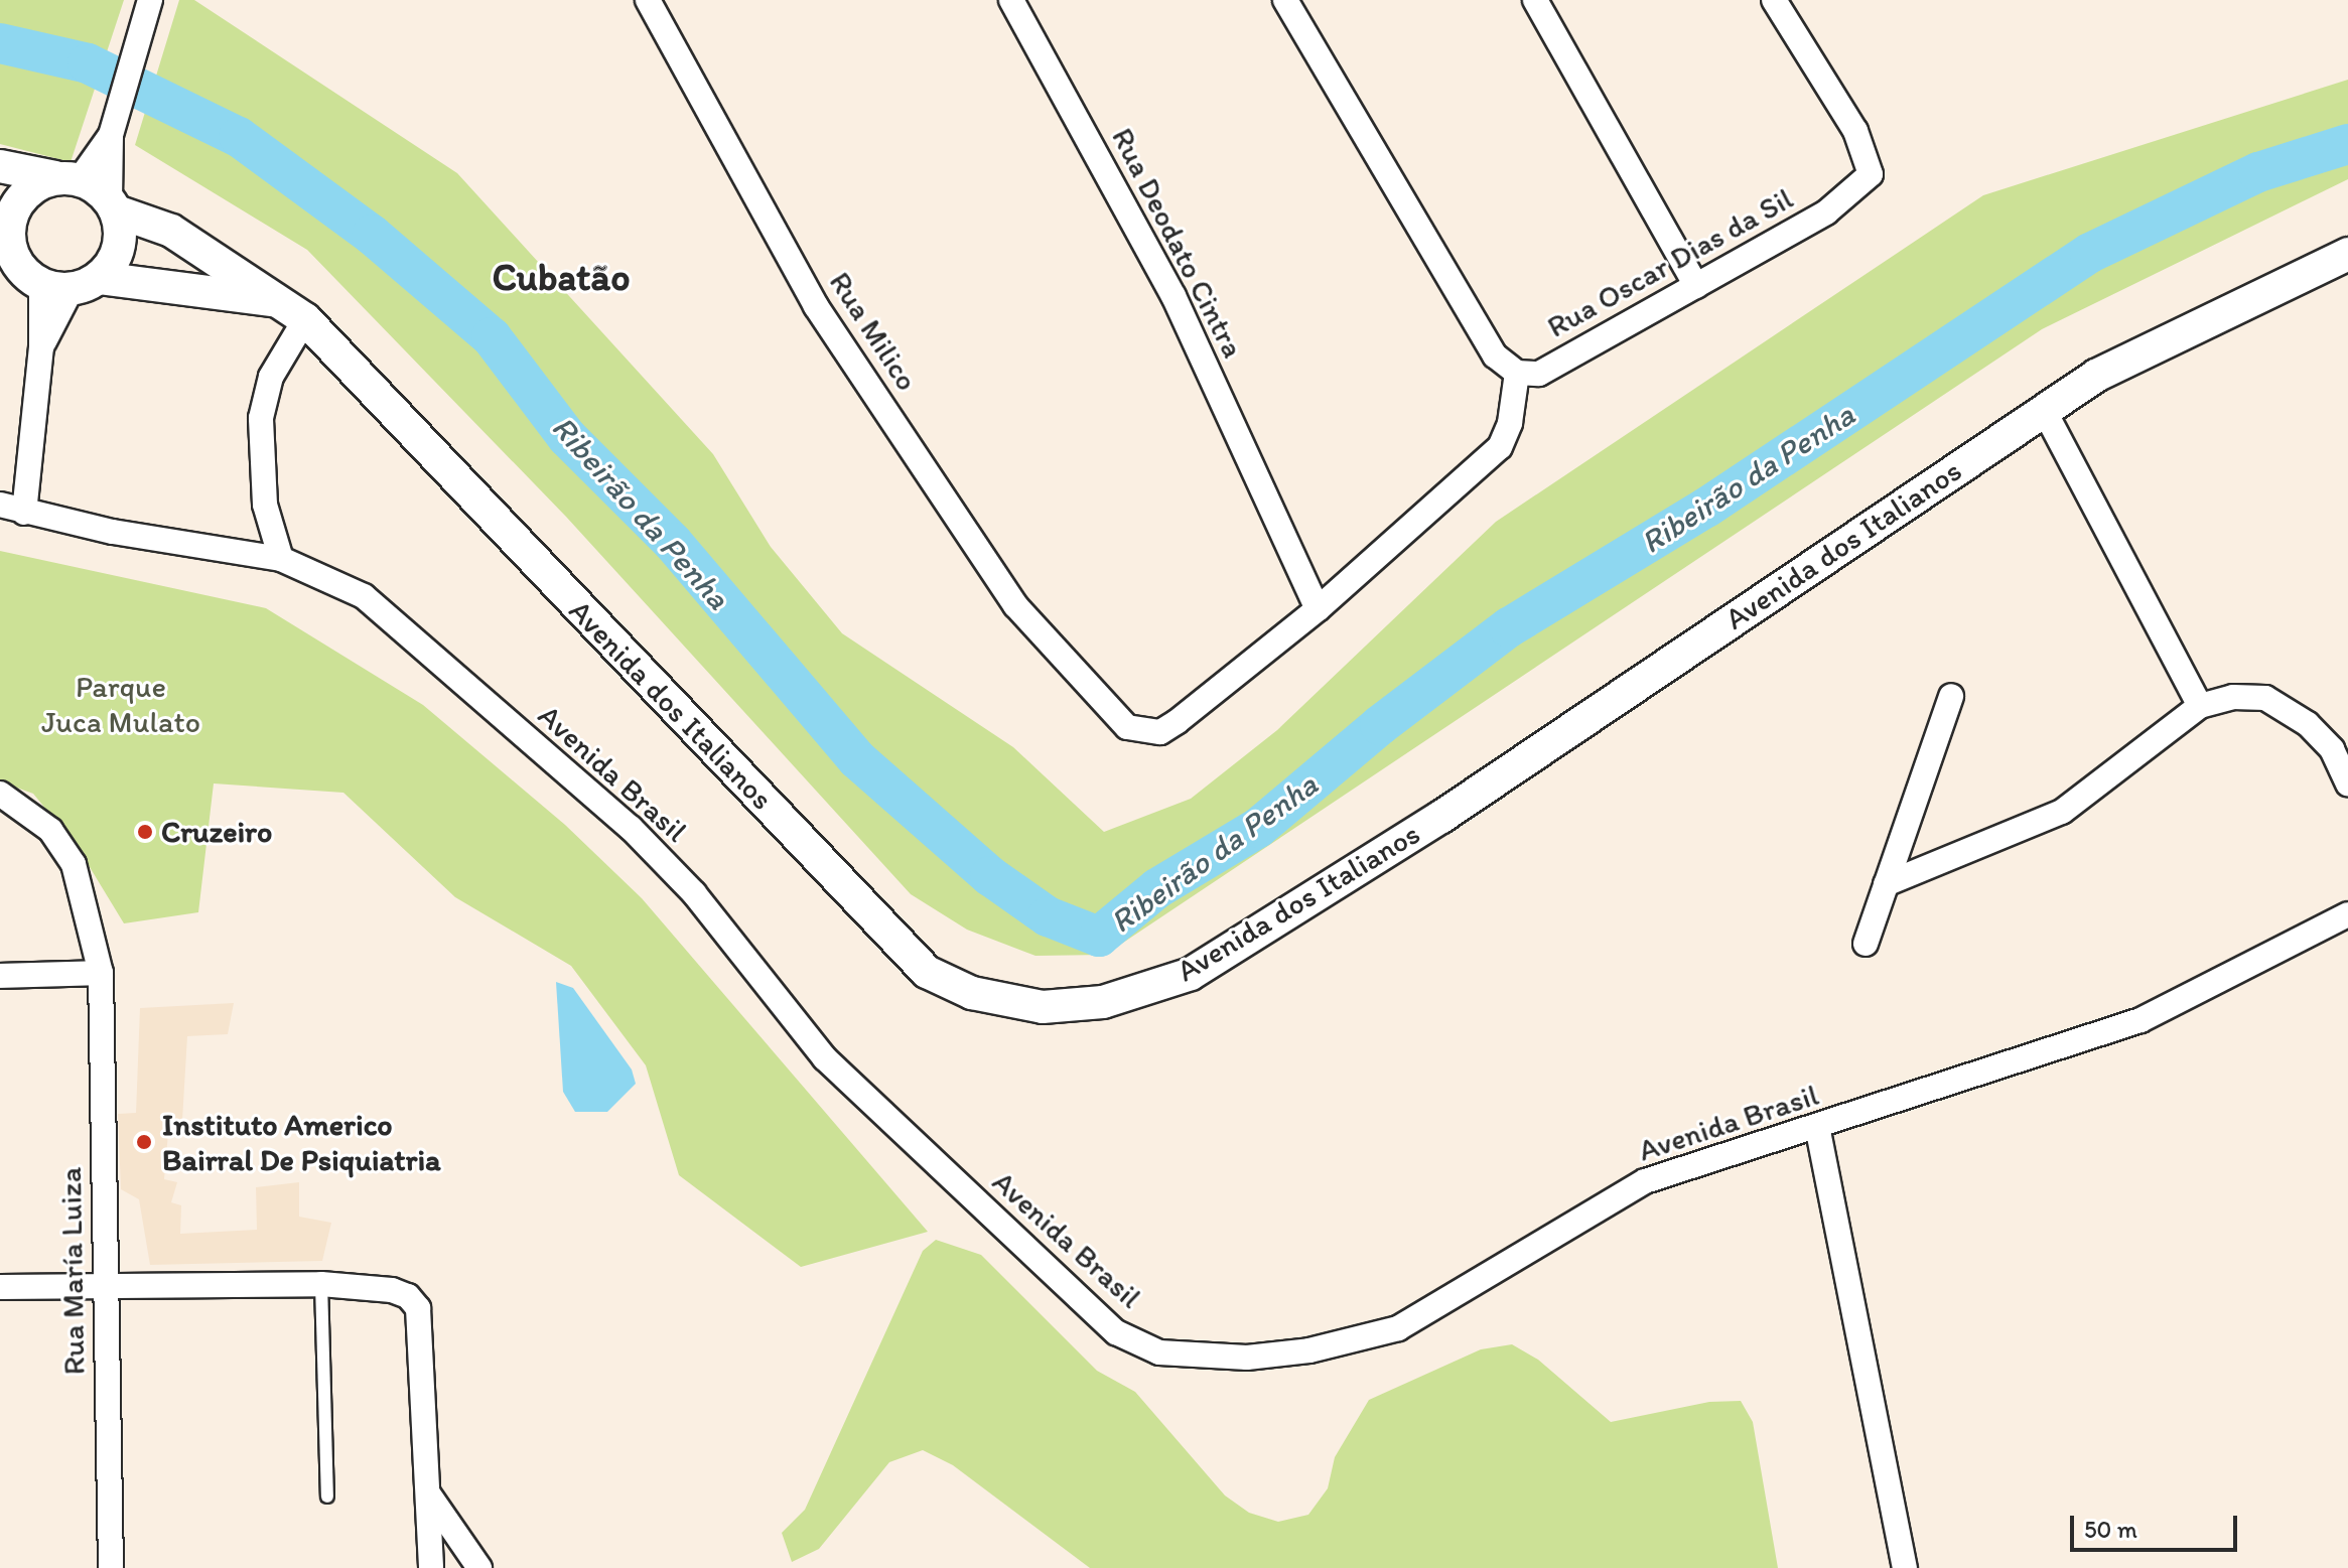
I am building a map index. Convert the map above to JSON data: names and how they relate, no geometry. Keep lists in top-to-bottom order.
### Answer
{
  "streets": {
    "main road": ["Avenida dos Italianos"],
    "street": [
      "Rua Deodato Cintra",
      "Rua Oscar Dias da Sil",
      "Rua Milico",
      "Avenida Brasil",
      "Rua María Luiza"
    ]
  },
  "crossings": [
    ["Rua Deodato Cintra", "Rua Milico"],
    ["Rua Oscar Dias da Sil", "Rua Milico"]
  ],
  "districts": ["Cubatão"],
  "water": ["Ribeirão da Penha"],
  "parks": ["Parque Juca Mulato"],
  "places": ["Cruzeiro", "Instituto Americo Bairral De Psiquiatria"],
  "scale_bar": "50 m"
}
